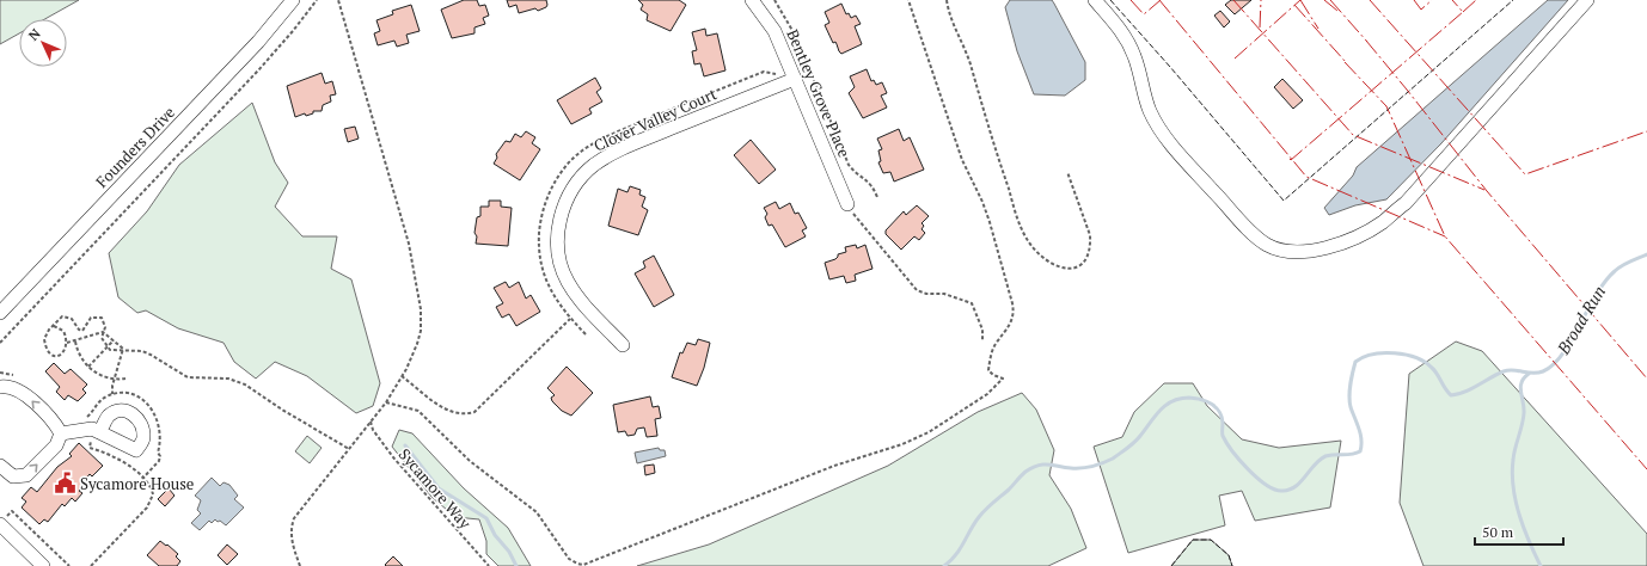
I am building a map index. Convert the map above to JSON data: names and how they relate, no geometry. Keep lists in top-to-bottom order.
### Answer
{
  "streets": {
    "street": ["Bentley Grove Place", "Clover Valley Court", "Founders Drive"],
    "path": ["Sycamore Way"]
  },
  "crossings": [
    ["Bentley Grove Place", "Clover Valley Court"]
  ],
  "water": ["Broad Run"],
  "places": {
    "public building": ["Sycamore House"]
  },
  "scale_bar": "50 m",
  "north": "top left"
}
